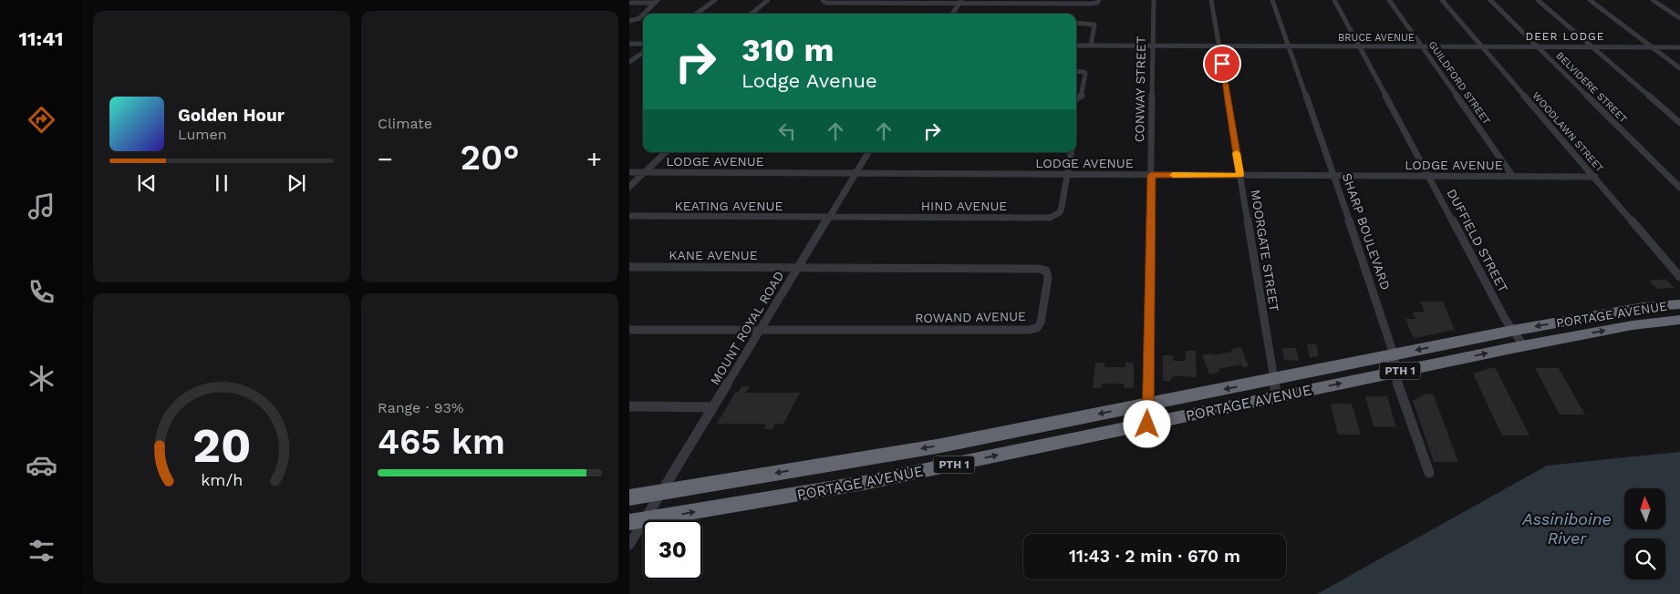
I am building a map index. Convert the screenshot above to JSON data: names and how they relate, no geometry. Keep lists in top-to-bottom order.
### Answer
{
  "streets": {
    "highway": ["PORTAGE AVENUE", "PTH 1"],
    "street": [
      "BRUCE AVENUE",
      "GUILDFORD STREET",
      "BELVIDERE STREET",
      "CONWAY STREET",
      "WOODLAWN STREET",
      "LODGE AVENUE",
      "KEATING AVENUE",
      "HIND AVENUE",
      "SHARP BOULEVARD",
      "DUFFIELD STREET",
      "MOORGATE STREET",
      "KANE AVENUE",
      "ROWAND AVENUE",
      "MOUNT ROYAL ROAD"
    ]
  },
  "crossings": [
    ["BRUCE AVENUE", "GUILDFORD STREET"],
    ["BRUCE AVENUE", "BELVIDERE STREET"],
    ["BRUCE AVENUE", "CONWAY STREET"],
    ["BRUCE AVENUE", "WOODLAWN STREET"],
    ["BRUCE AVENUE", "SHARP BOULEVARD"],
    ["BRUCE AVENUE", "DUFFIELD STREET"],
    ["BRUCE AVENUE", "MOORGATE STREET"],
    ["GUILDFORD STREET", "LODGE AVENUE"],
    ["CONWAY STREET", "LODGE AVENUE"],
    ["CONWAY STREET", "PORTAGE AVENUE"],
    ["WOODLAWN STREET", "LODGE AVENUE"],
    ["LODGE AVENUE", "HIND AVENUE"],
    ["LODGE AVENUE", "SHARP BOULEVARD"],
    ["LODGE AVENUE", "DUFFIELD STREET"],
    ["LODGE AVENUE", "MOORGATE STREET"],
    ["LODGE AVENUE", "MOUNT ROYAL ROAD"],
    ["KEATING AVENUE", "HIND AVENUE"],
    ["KEATING AVENUE", "MOUNT ROYAL ROAD"],
    ["HIND AVENUE", "MOUNT ROYAL ROAD"],
    ["SHARP BOULEVARD", "PORTAGE AVENUE"],
    ["DUFFIELD STREET", "PORTAGE AVENUE"],
    ["MOORGATE STREET", "PORTAGE AVENUE"],
    ["KANE AVENUE", "ROWAND AVENUE"],
    ["KANE AVENUE", "MOUNT ROYAL ROAD"],
    ["PORTAGE AVENUE", "MOUNT ROYAL ROAD"],
    ["ROWAND AVENUE", "MOUNT ROYAL ROAD"]
  ],
  "districts": ["DEER LODGE"],
  "water": ["Assiniboine River"],
  "north": "top",
  "page": {
    "tabs": "11:41",
    "tile": [
      "Climate",
      ["Range · 93%", "465 km"]
    ],
    "turn": ["310 m", "Lodge Avenue"],
    "song": ["Golden Hour", "Lumen"],
    "heat": ["−", "20°", "+"],
    "limit": "30",
    "trip": "11:43 · 2 min · 670 m",
    "gauge": ["20", "km/h"]
  }
}
